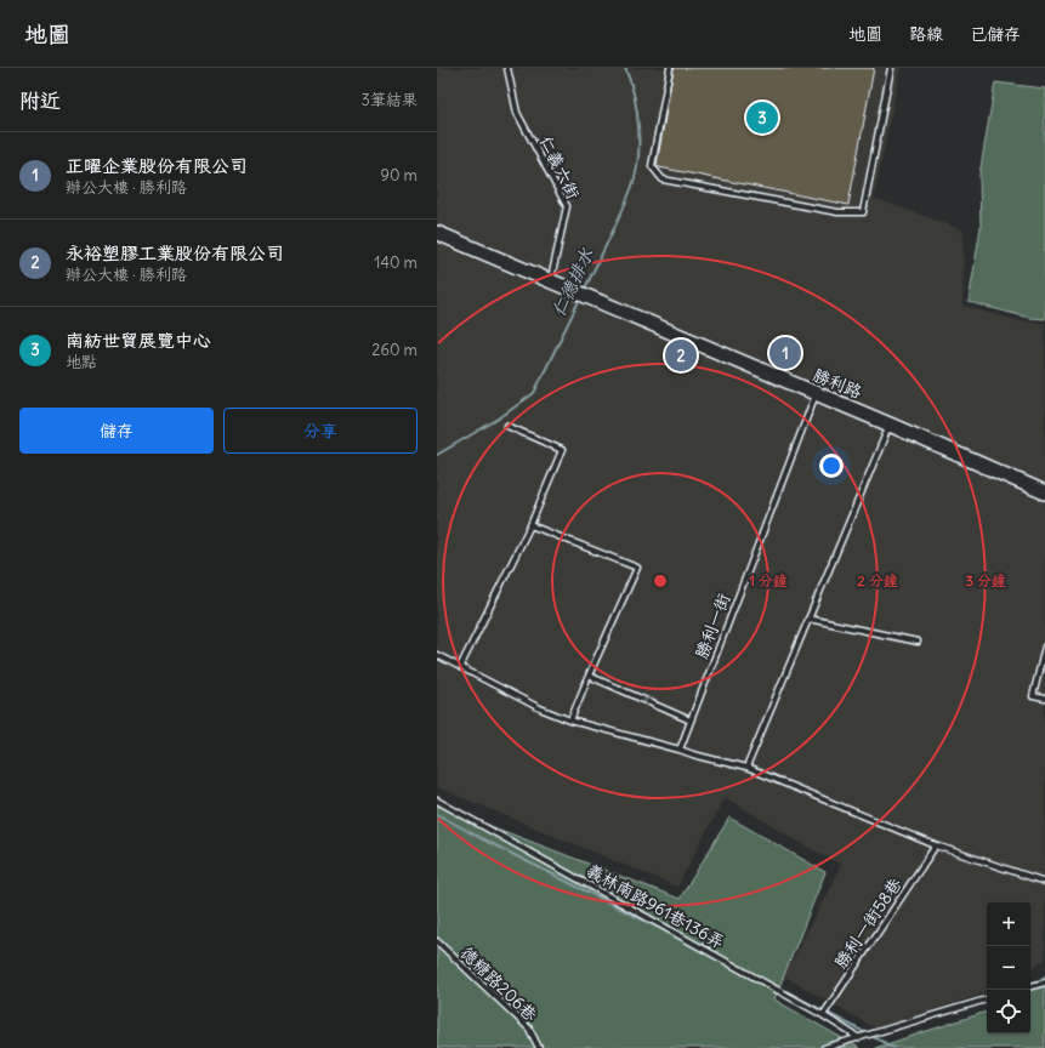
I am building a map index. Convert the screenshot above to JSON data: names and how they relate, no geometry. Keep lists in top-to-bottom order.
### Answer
{
  "streets": {
    "street": ["勝利路"],
    "lane": [
      "仁義六街",
      "勝利一街",
      "義林南路961巷136弄",
      "勝利一街58巷",
      "德糖路206巷"
    ]
  },
  "crossings": [
    ["仁義六街", "勝利路"],
    ["勝利路", "勝利一街"],
    ["義林南路961巷136弄", "勝利一街58巷"]
  ],
  "water": ["仁德排水"],
  "page": {
    "header": "地圖",
    "nav": ["地圖", "路線", "已儲存"],
    "heading": ["附近", "3筆結果"],
    "pins": ["3", "1", "2"],
    "list": [
      {
        "mark": "1",
        "name": "正曜企業股份有限公司",
        "note": "辦公大樓 · 勝利路",
        "value": "90 m"
      },
      {
        "mark": "2",
        "name": "永裕塑膠工業股份有限公司",
        "note": "辦公大樓 · 勝利路",
        "value": "140 m"
      },
      {
        "mark": "3",
        "name": "南紡世貿展覽中心",
        "note": "地點",
        "value": "260 m"
      }
    ],
    "buttons": ["儲存", "分享"],
    "map_buttons": ["+", "−"]
  },
  "rings": ["1 分鐘", "2 分鐘", "3 分鐘"]
}
